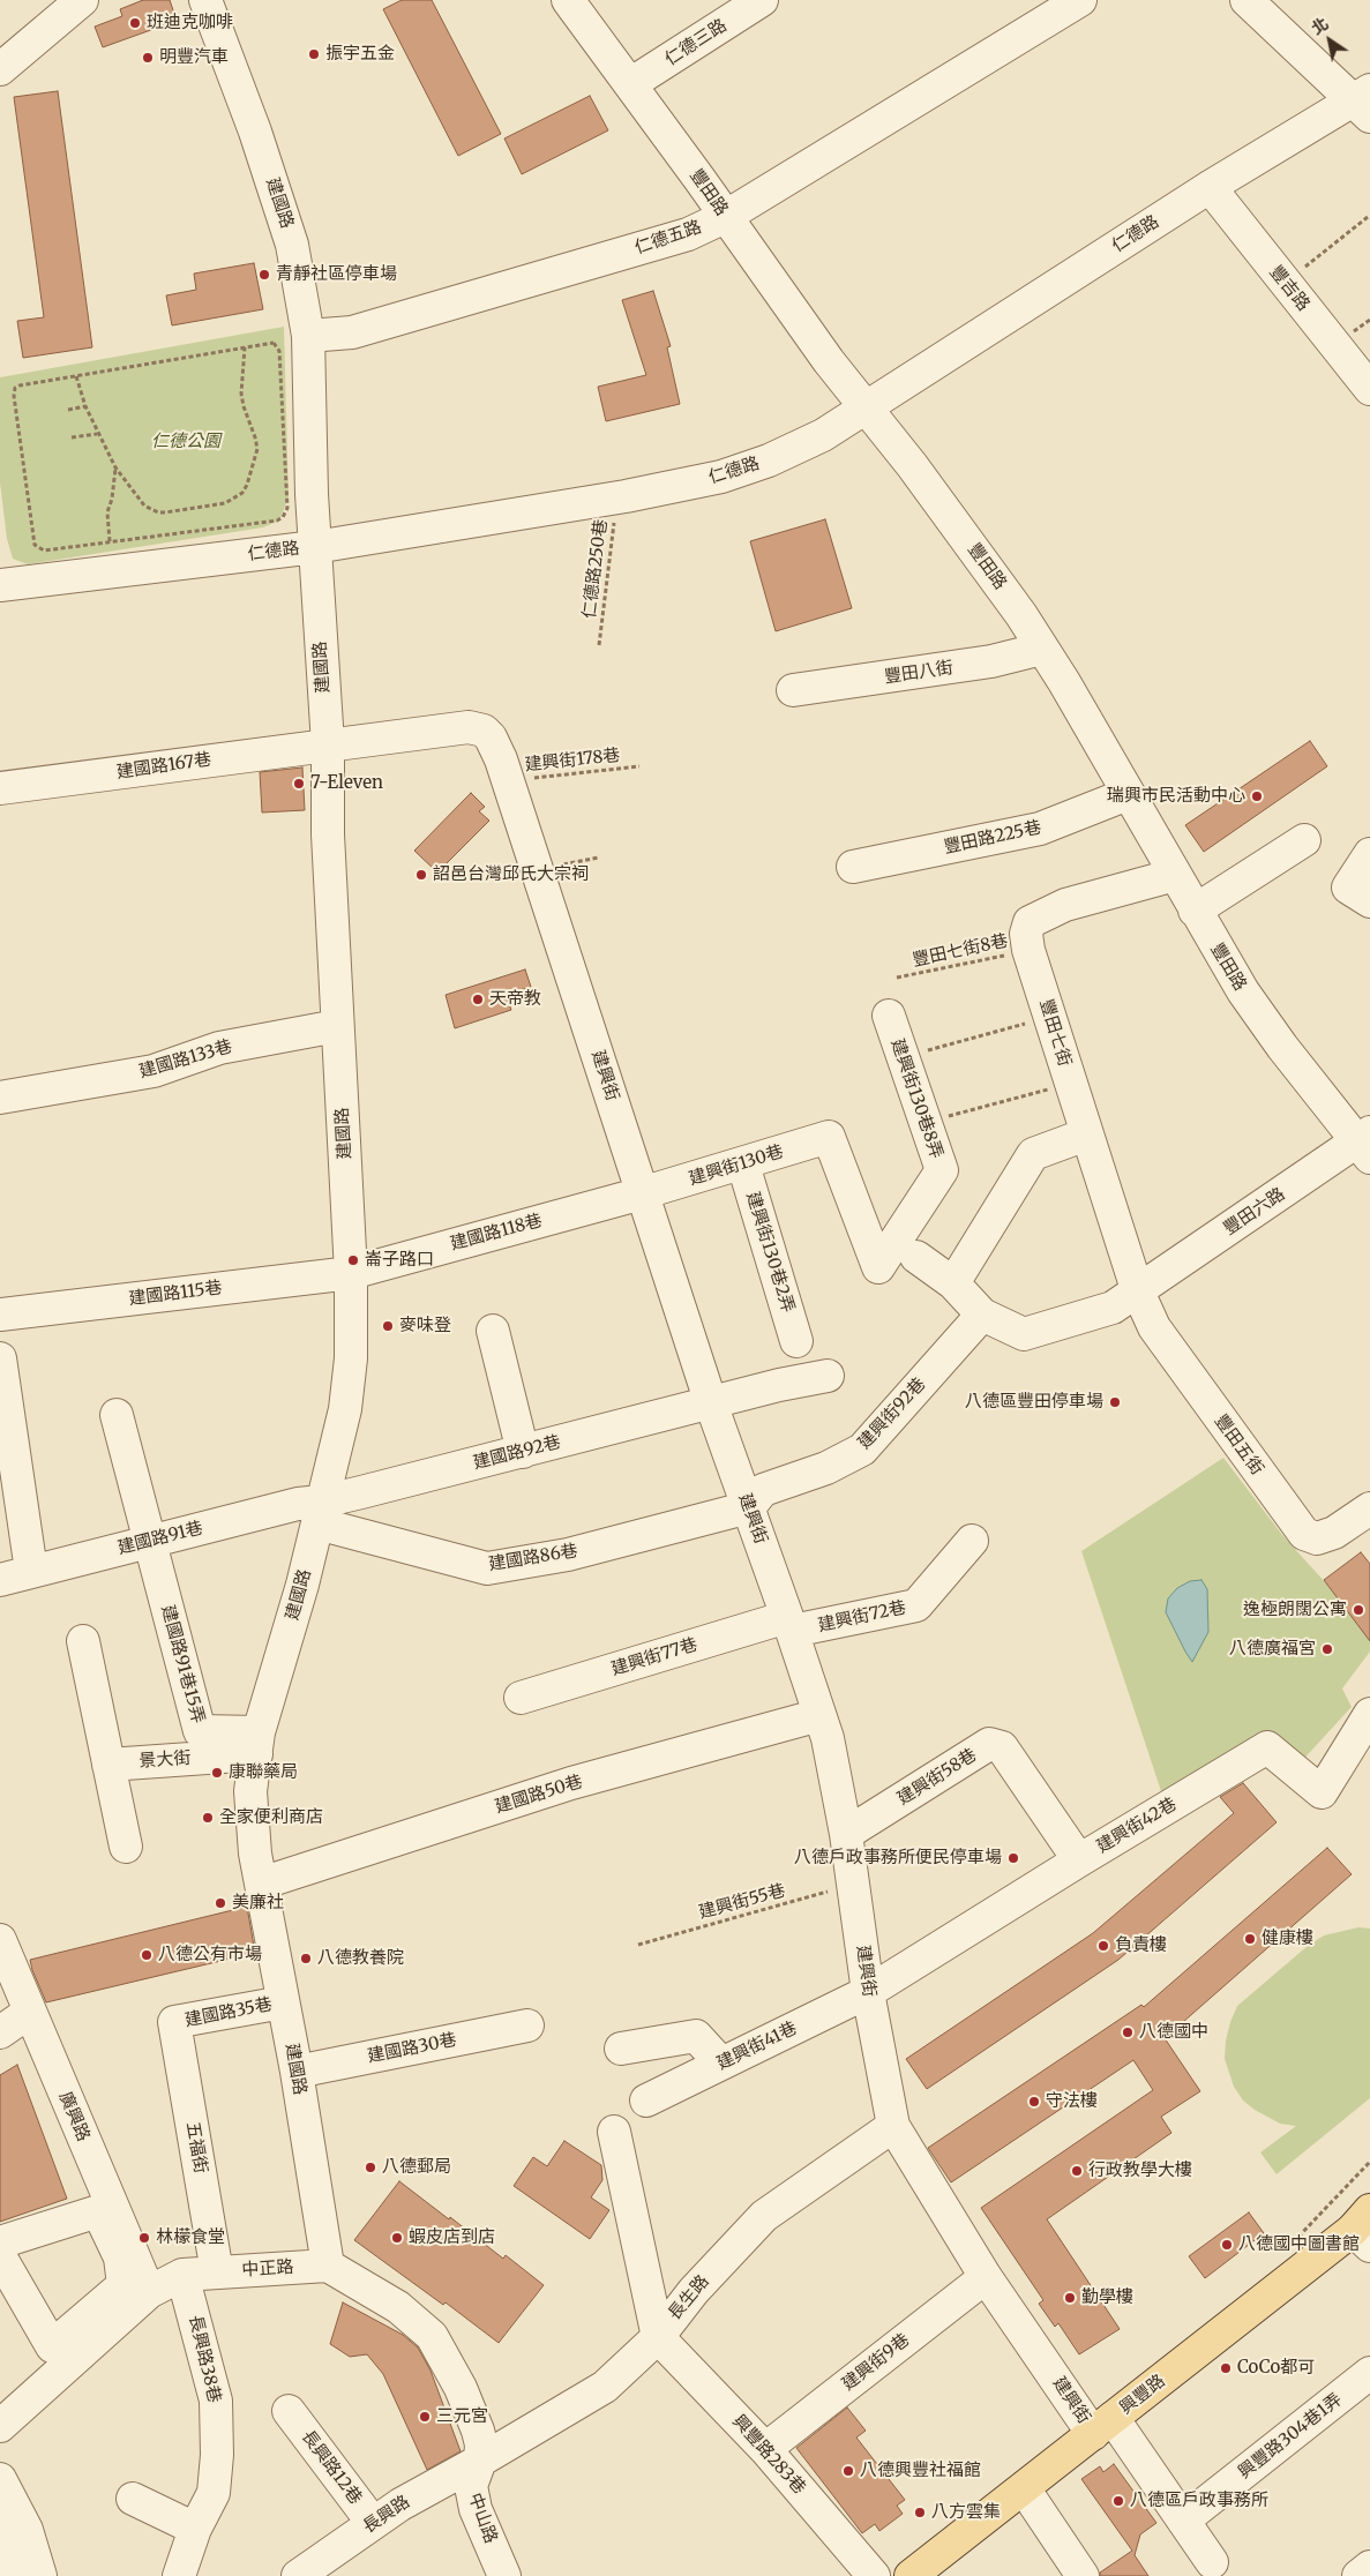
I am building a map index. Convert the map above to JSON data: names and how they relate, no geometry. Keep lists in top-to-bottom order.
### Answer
{
  "streets": {
    "main road": ["興豐路"],
    "street": [
      "仁德三路",
      "豐田路",
      "建國路",
      "仁德路",
      "仁德五路",
      "豐吉路",
      "豐田八街",
      "建國路167巷",
      "豐田路225巷",
      "豐田七街",
      "建國路133巷",
      "建興街",
      "建興街130巷8弄",
      "建興街130巷",
      "豐田六路",
      "建國路118巷",
      "建興街130巷2弄",
      "建國路115巷",
      "建興街92巷",
      "豐田五街",
      "建國路92巷",
      "建國路91巷",
      "建國路86巷",
      "建興街72巷",
      "建興街77巷",
      "建國路91巷15弄",
      "景大街",
      "建興街58巷",
      "建國路50巷",
      "建興街42巷",
      "建國路35巷",
      "建興街41巷",
      "建國路30巷",
      "廣興路",
      "五福街",
      "中正路",
      "長生路",
      "長興路38巷",
      "建興街9巷",
      "興豐路304巷1弄",
      "興豐路283巷",
      "長興路12巷",
      "長興路",
      "中山路"
    ],
    "path": [
      "仁德路250巷",
      "建興街178巷",
      "豐田七街8巷",
      "建興街55巷"
    ]
  },
  "crossings": [
    ["仁德三路", "豐田路"],
    ["豐田路", "仁德路"],
    ["豐田路", "仁德五路"],
    ["豐田路", "豐田八街"],
    ["豐田路", "豐田路225巷"],
    ["豐田路", "豐田七街"],
    ["豐田路", "豐田六路"],
    ["建國路", "仁德路"],
    ["建國路", "仁德五路"],
    ["建國路", "建國路167巷"],
    ["建國路", "建國路133巷"],
    ["建國路", "建興街"],
    ["建國路", "建國路118巷"],
    ["建國路", "建國路115巷"],
    ["建國路", "建國路92巷"],
    ["建國路", "建國路91巷"],
    ["建國路", "建國路86巷"],
    ["建國路", "建國路91巷15弄"],
    ["建國路", "景大街"],
    ["建國路", "建國路50巷"],
    ["建國路", "建國路35巷"],
    ["建國路", "建國路30巷"],
    ["建國路", "中正路"],
    ["仁德路", "豐吉路"],
    ["仁德路", "仁德路250巷"],
    ["建興街178巷", "建興街"],
    ["建國路167巷", "建興街"],
    ["豐田七街8巷", "豐田七街"],
    ["豐田七街", "豐田六路"],
    ["豐田七街", "豐田五街"],
    ["建興街", "建興街130巷"],
    ["建興街", "建國路118巷"],
    ["建興街", "建興街92巷"],
    ["建興街", "建國路92巷"],
    ["建興街", "建國路86巷"],
    ["建興街", "建興街72巷"],
    ["建興街", "建興街77巷"],
    ["建興街", "建興街58巷"],
    ["建興街", "建國路50巷"],
    ["建興街", "建興街42巷"],
    ["建興街", "建興街55巷"],
    ["建興街", "建興街41巷"],
    ["建興街", "長生路"],
    ["建興街", "建興街9巷"],
    ["建興街", "興豐路"],
    ["建興街", "興豐路304巷1弄"],
    ["建興街130巷8弄", "建興街130巷"],
    ["建興街130巷", "建國路118巷"],
    ["建興街130巷", "建興街130巷2弄"],
    ["豐田六路", "建興街92巷"],
    ["豐田六路", "豐田五街"],
    ["建國路118巷", "建國路115巷"],
    ["建興街92巷", "建國路86巷"],
    ["建國路92巷", "建國路91巷"],
    ["建國路92巷", "建國路86巷"],
    ["建國路91巷", "建國路86巷"],
    ["建國路91巷", "建國路91巷15弄"],
    ["建興街72巷", "建興街77巷"],
    ["建國路91巷15弄", "景大街"],
    ["建興街58巷", "建興街42巷"],
    ["建興街42巷", "建興街41巷"],
    ["建國路35巷", "五福街"],
    ["廣興路", "中正路"],
    ["五福街", "中正路"],
    ["中正路", "長興路38巷"],
    ["長生路", "興豐路283巷"],
    ["長生路", "長興路"],
    ["長生路", "中山路"],
    ["建興街9巷", "興豐路283巷"],
    ["長興路12巷", "長興路"],
    ["長興路", "中山路"]
  ],
  "parks": ["仁德公園"],
  "places": [
    "班迪克咖啡",
    "振宇五金",
    "明豐汽車",
    "青靜社區停車場",
    "7-Eleven",
    "瑞興市民活動中心",
    "詔邑台灣邱氏大宗祠",
    "天帝教",
    "崙子路口",
    "麥味登",
    "八德區豐田停車場",
    "逸極朗闊公寓",
    "八德廣福宮",
    "康聯藥局",
    "全家便利商店",
    "八德戶政事務所便民停車場",
    "美廉社",
    "健康樓",
    "負責樓",
    "八德公有市場",
    "八德教養院",
    "八德國中",
    "守法樓",
    "八德郵局",
    "行政教學大樓",
    "林檬食堂",
    "蝦皮店到店",
    "八德國中圖書館",
    "勤學樓",
    "CoCo都可",
    "三元宮",
    "八德興豐社福館",
    "八德區戶政事務所",
    "八方雲集"
  ],
  "north": "top left"
}
